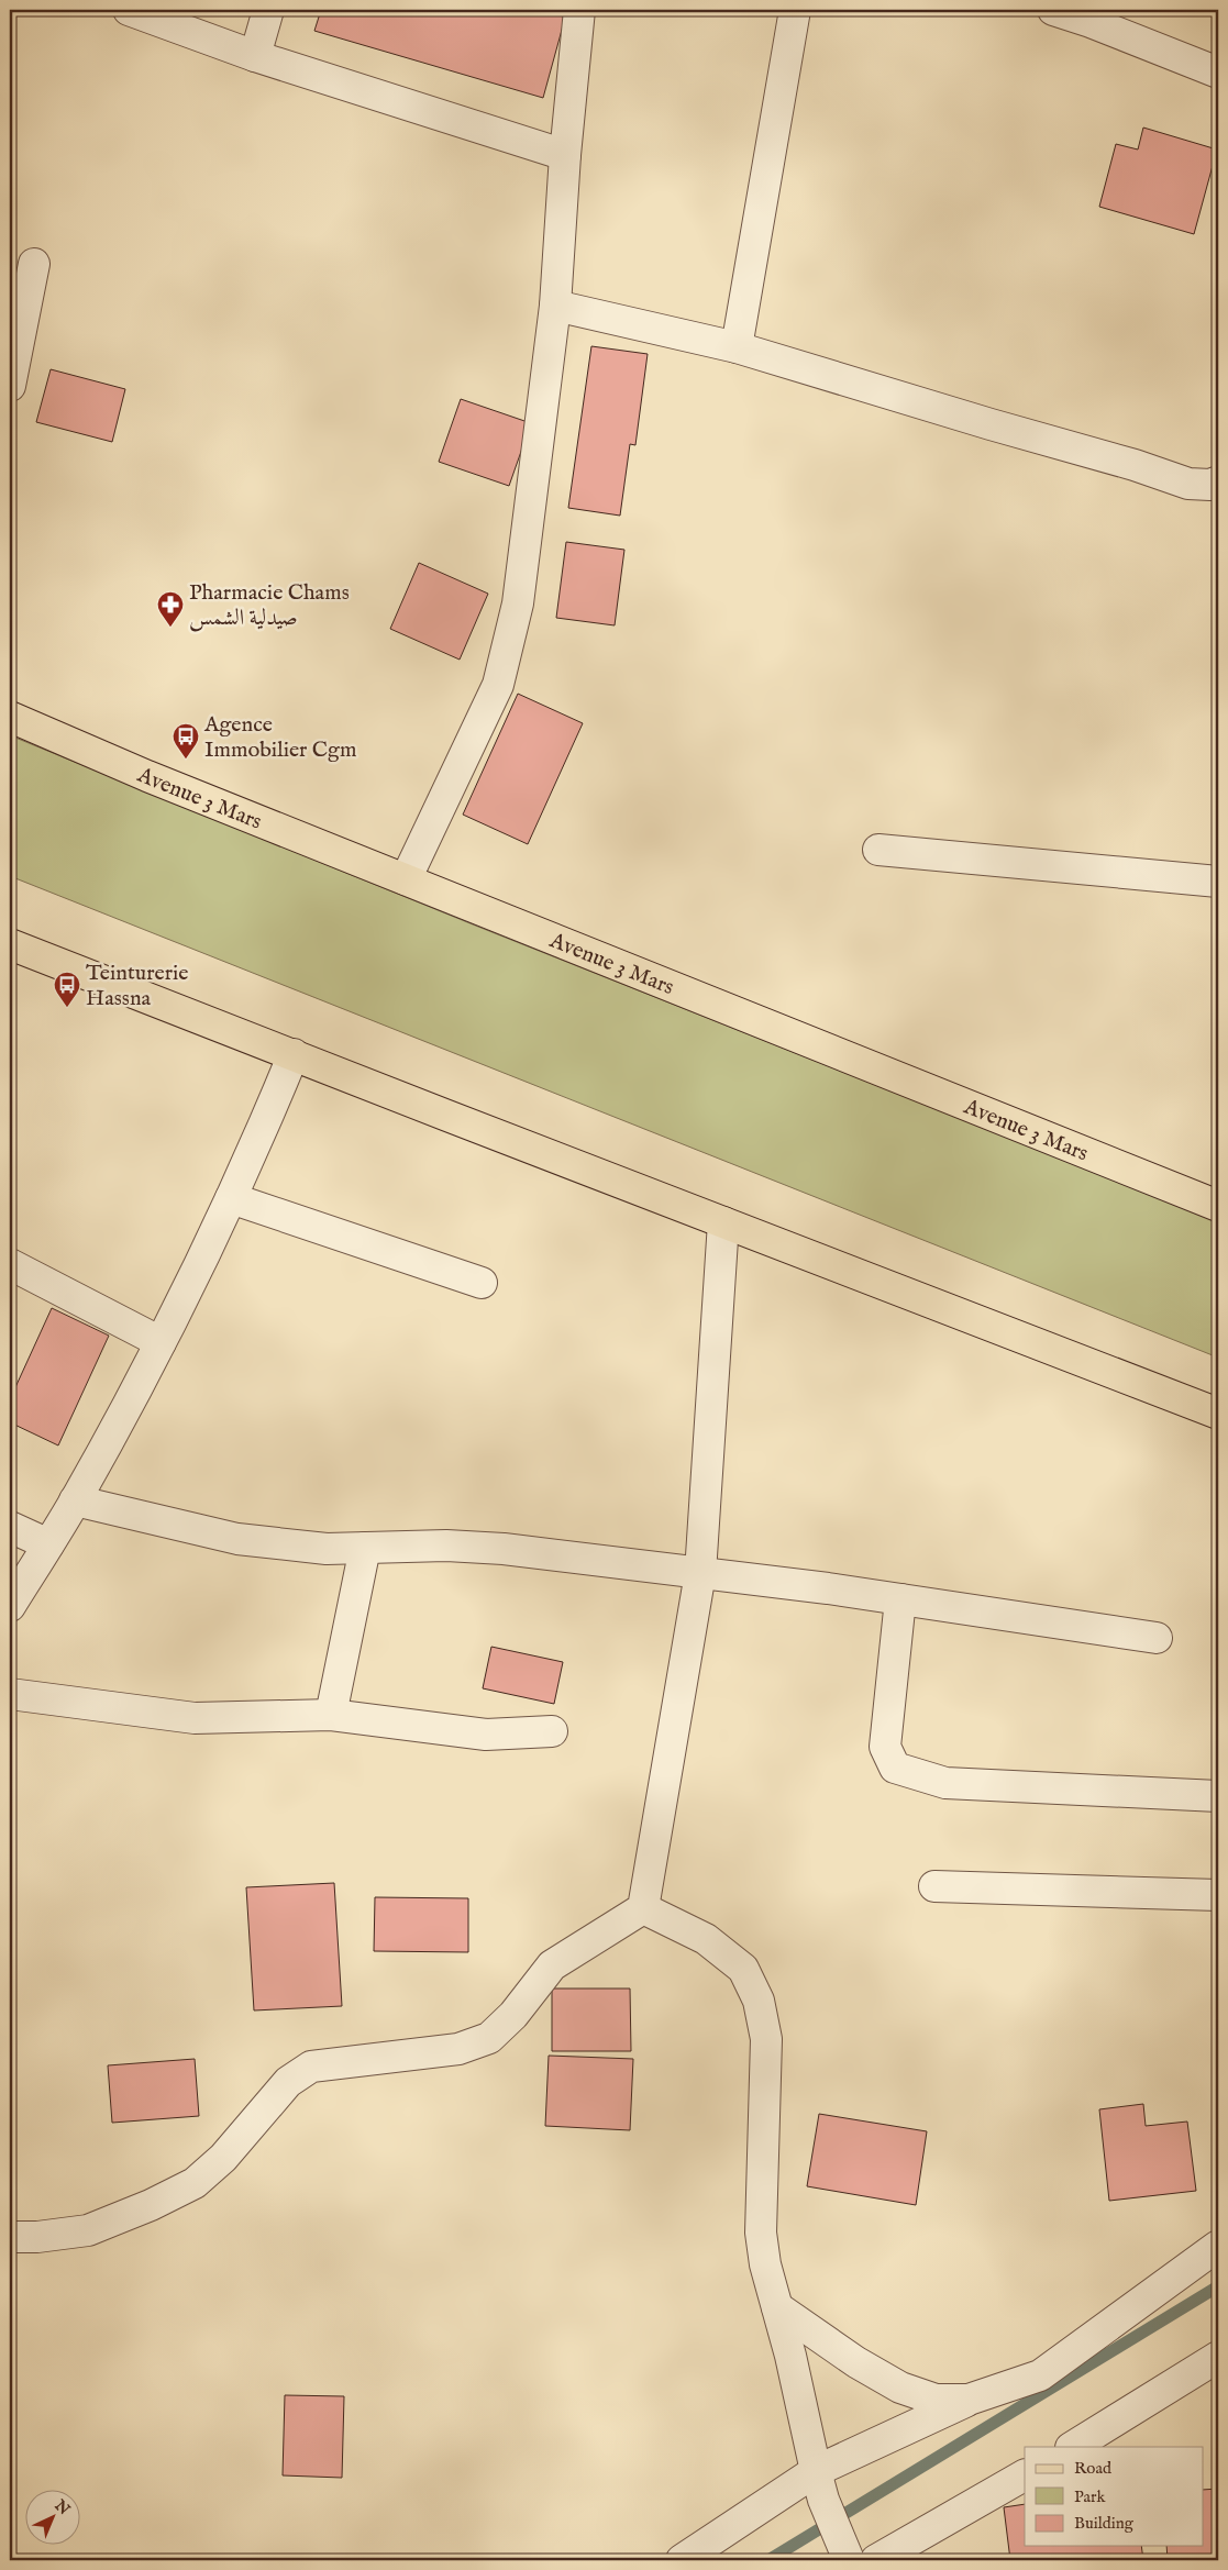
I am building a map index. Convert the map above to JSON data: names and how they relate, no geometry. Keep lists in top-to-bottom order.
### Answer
{
  "streets": {
    "main road": ["Avenue 3 Mars"]
  },
  "places": {
    "pharmacy": ["Pharmacie Chams صيدلية الشمس"],
    "bus stop": ["Agence Immobilier Cgm", "Teinturerie Hassna"]
  },
  "legend": ["Road", "Park", "Building"],
  "north": "top right"
}
